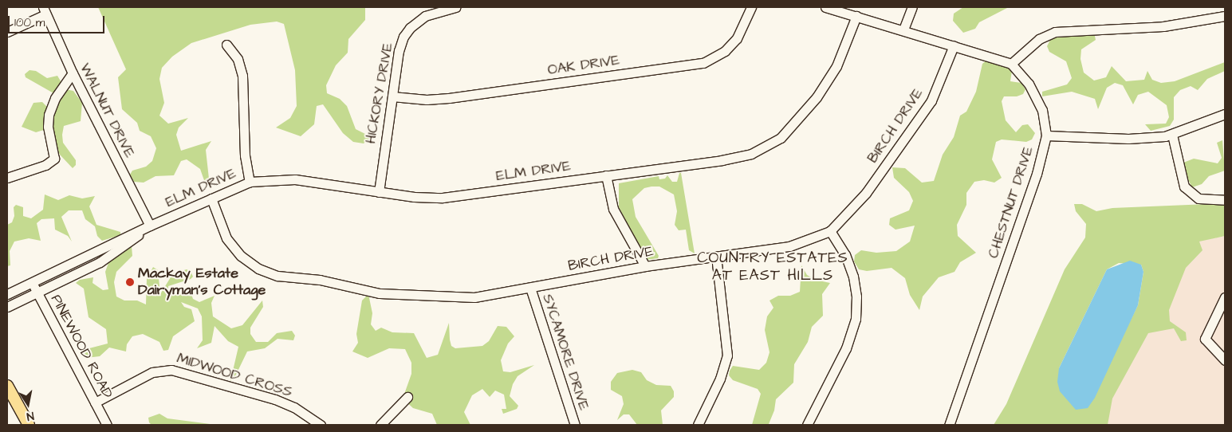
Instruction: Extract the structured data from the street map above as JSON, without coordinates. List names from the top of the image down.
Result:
{
  "streets": {
    "street": [
      "OAK DRIVE",
      "HICKORY DRIVE",
      "WALNUT DRIVE",
      "BIRCH DRIVE",
      "ELM DRIVE",
      "CHESTNUT DRIVE",
      "PINEWOOD ROAD",
      "SYCAMORE DRIVE",
      "MIDWOOD CROSS"
    ]
  },
  "crossings": [
    ["OAK DRIVE", "HICKORY DRIVE"],
    ["HICKORY DRIVE", "ELM DRIVE"],
    ["WALNUT DRIVE", "ELM DRIVE"],
    ["BIRCH DRIVE", "ELM DRIVE"],
    ["BIRCH DRIVE", "SYCAMORE DRIVE"],
    ["ELM DRIVE", "PINEWOOD ROAD"],
    ["PINEWOOD ROAD", "MIDWOOD CROSS"]
  ],
  "districts": ["COUNTRY ESTATES AT EAST HILLS"],
  "places": ["Mackay Estate Dairyman's Cottage"],
  "scale_bar": "100 m",
  "north": "bottom"
}
